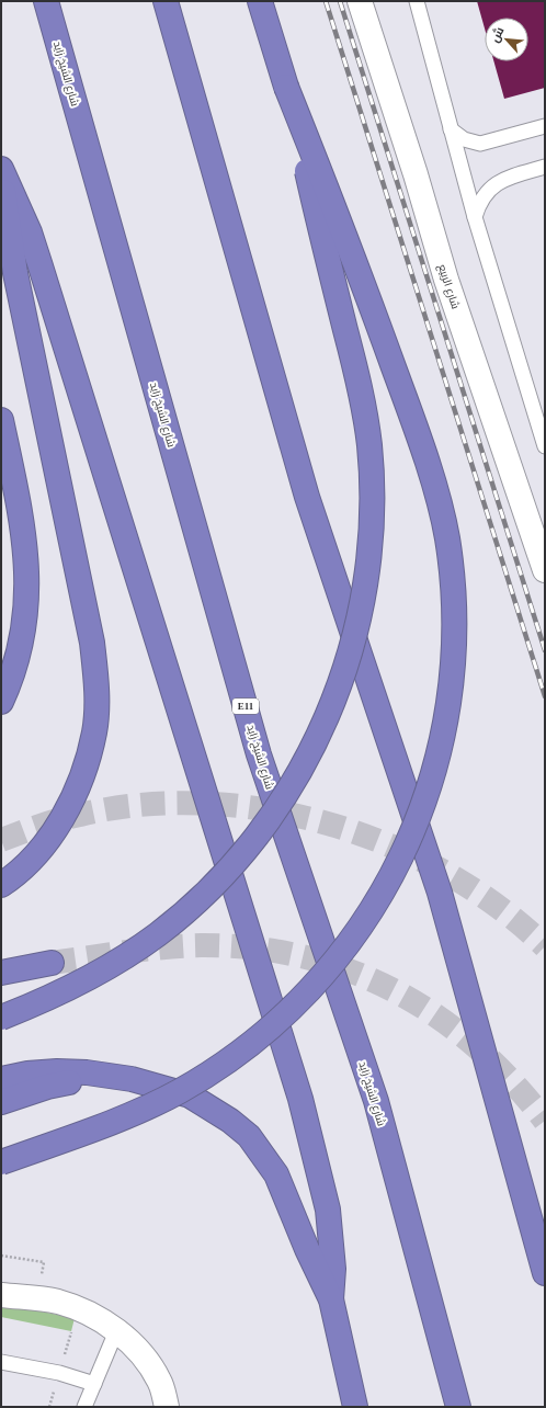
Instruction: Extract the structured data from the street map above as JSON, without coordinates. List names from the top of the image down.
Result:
{
  "streets": {
    "highway": ["شارع الشيخ زايد", "E11"],
    "main road": ["شارع الربيع"]
  },
  "north": "top left"
}
